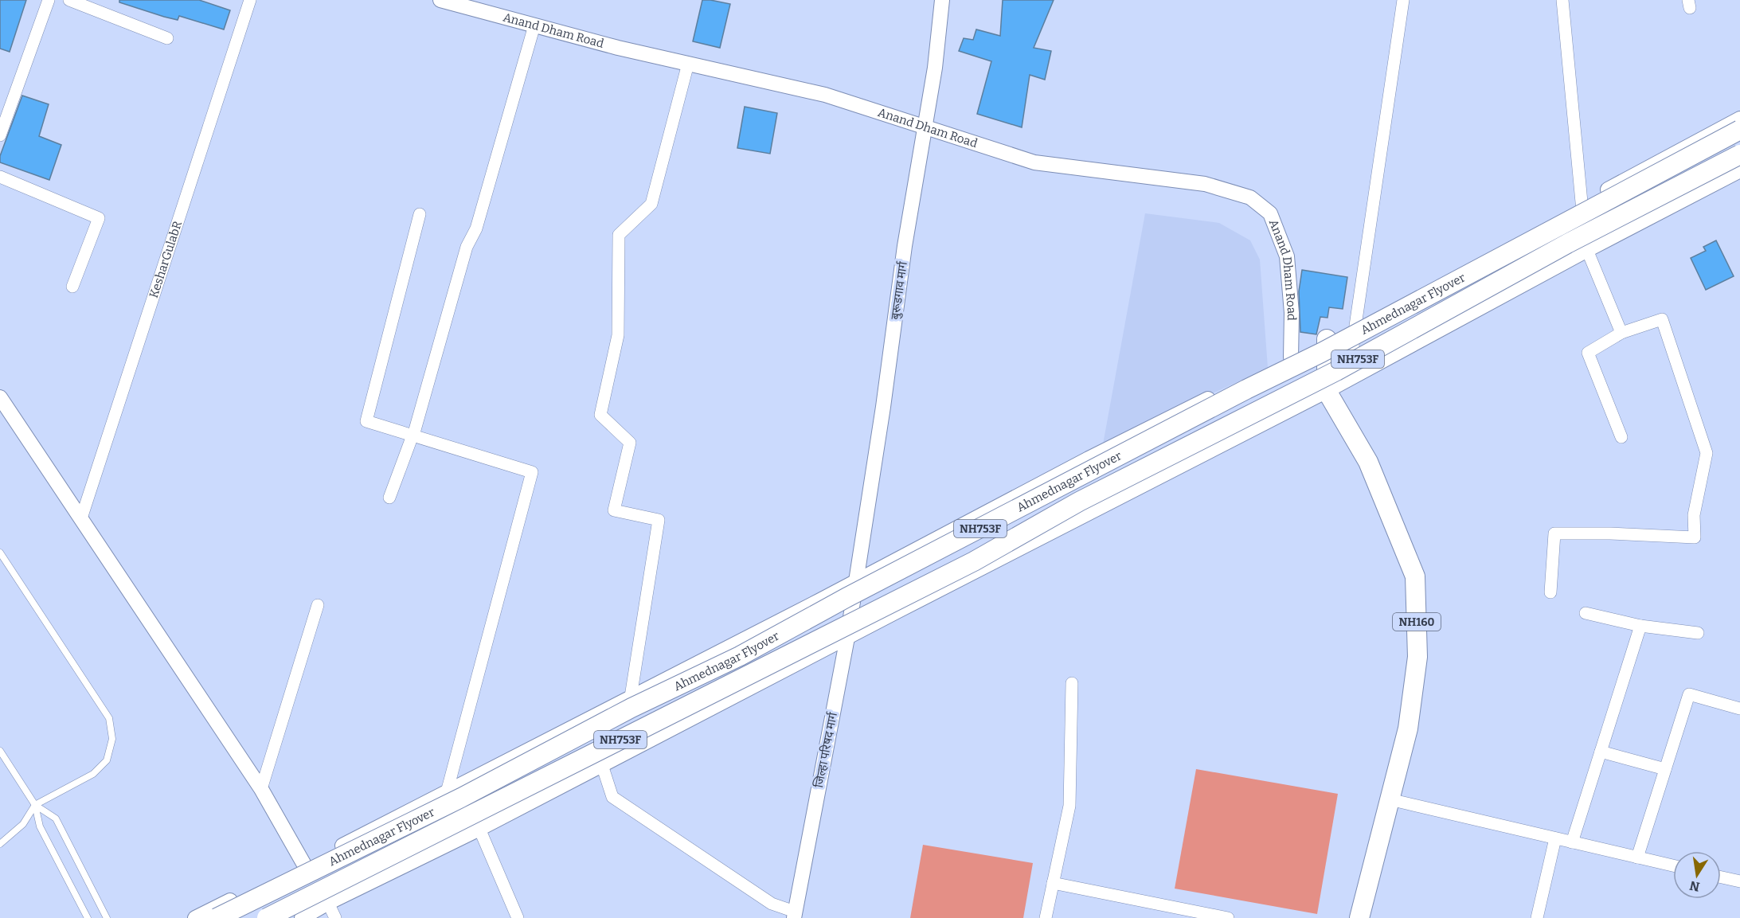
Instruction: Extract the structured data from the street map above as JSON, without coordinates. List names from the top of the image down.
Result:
{
  "streets": {
    "highway": ["Ahmednagar Flyover", "NH753F", "NH160"],
    "street": [
      "Anand Dham Road",
      "KesharGulabR",
      "बुरूडगाव मार्ग",
      "जिल्हा परिषद मार्ग"
    ]
  },
  "crossings": [
    ["Anand Dham Road", "बुरूडगाव मार्ग"],
    ["बुरूडगाव मार्ग", "जिल्हा परिषद मार्ग"]
  ],
  "north": "bottom"
}
